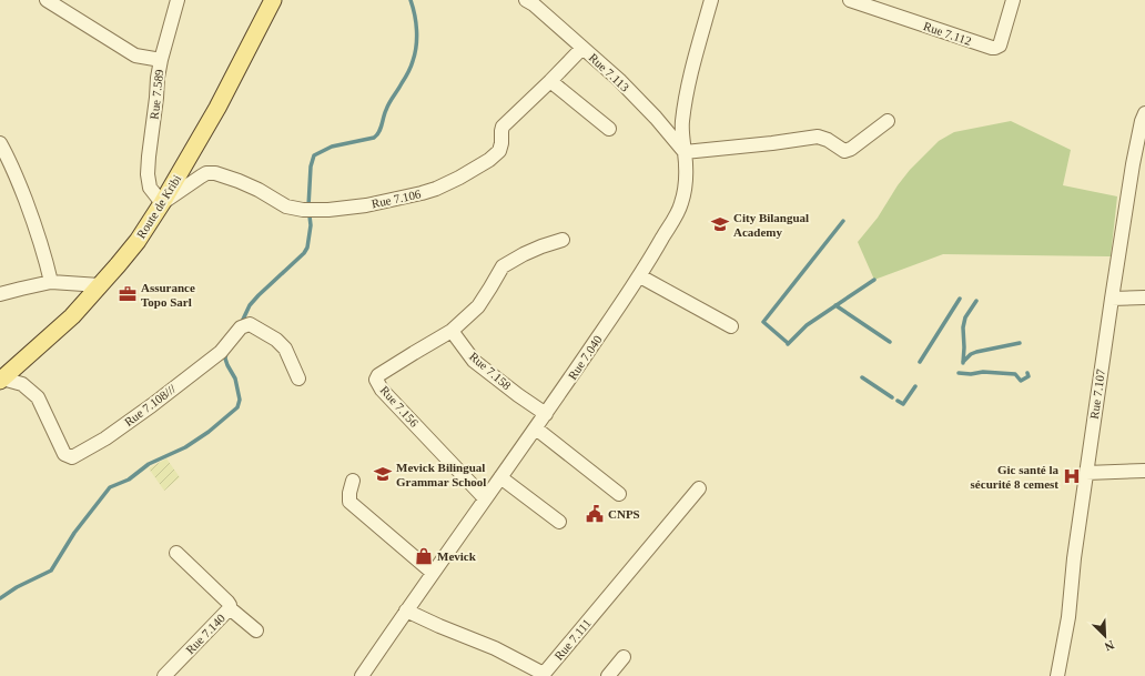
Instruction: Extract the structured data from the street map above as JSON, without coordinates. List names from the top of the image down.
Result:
{
  "streets": {
    "main road": ["Route de Kribi"],
    "street": [
      "Rue 7.112",
      "Rue 7.113",
      "Rue 7.589",
      "Rue 7.106",
      "Rue 7.040",
      "Rue 7.158",
      "Rue 7.107",
      "Rue 7.108///",
      "Rue 7.156",
      "Rue 7.140",
      "Rue 7.111"
    ]
  },
  "crossings": [
    ["Rue 7.113", "Rue 7.106"],
    ["Rue 7.113", "Rue 7.040"],
    ["Rue 7.589", "Rue 7.106"],
    ["Rue 7.589", "Route de Kribi"],
    ["Rue 7.106", "Route de Kribi"],
    ["Route de Kribi", "Rue 7.108///"],
    ["Rue 7.040", "Rue 7.158"],
    ["Rue 7.040", "Rue 7.156"],
    ["Rue 7.040", "Rue 7.111"],
    ["Rue 7.158", "Rue 7.156"]
  ],
  "places": {
    "school or university": ["City Bilangual Academy", "Mevick Bilingual Grammar School"],
    "office": ["Assurance Topo Sarl"],
    "hospital": ["Gic santé la sécurité 8 cemest"],
    "public building": ["CNPS"],
    "shop": ["Mevick"]
  },
  "north": "bottom right"
}
